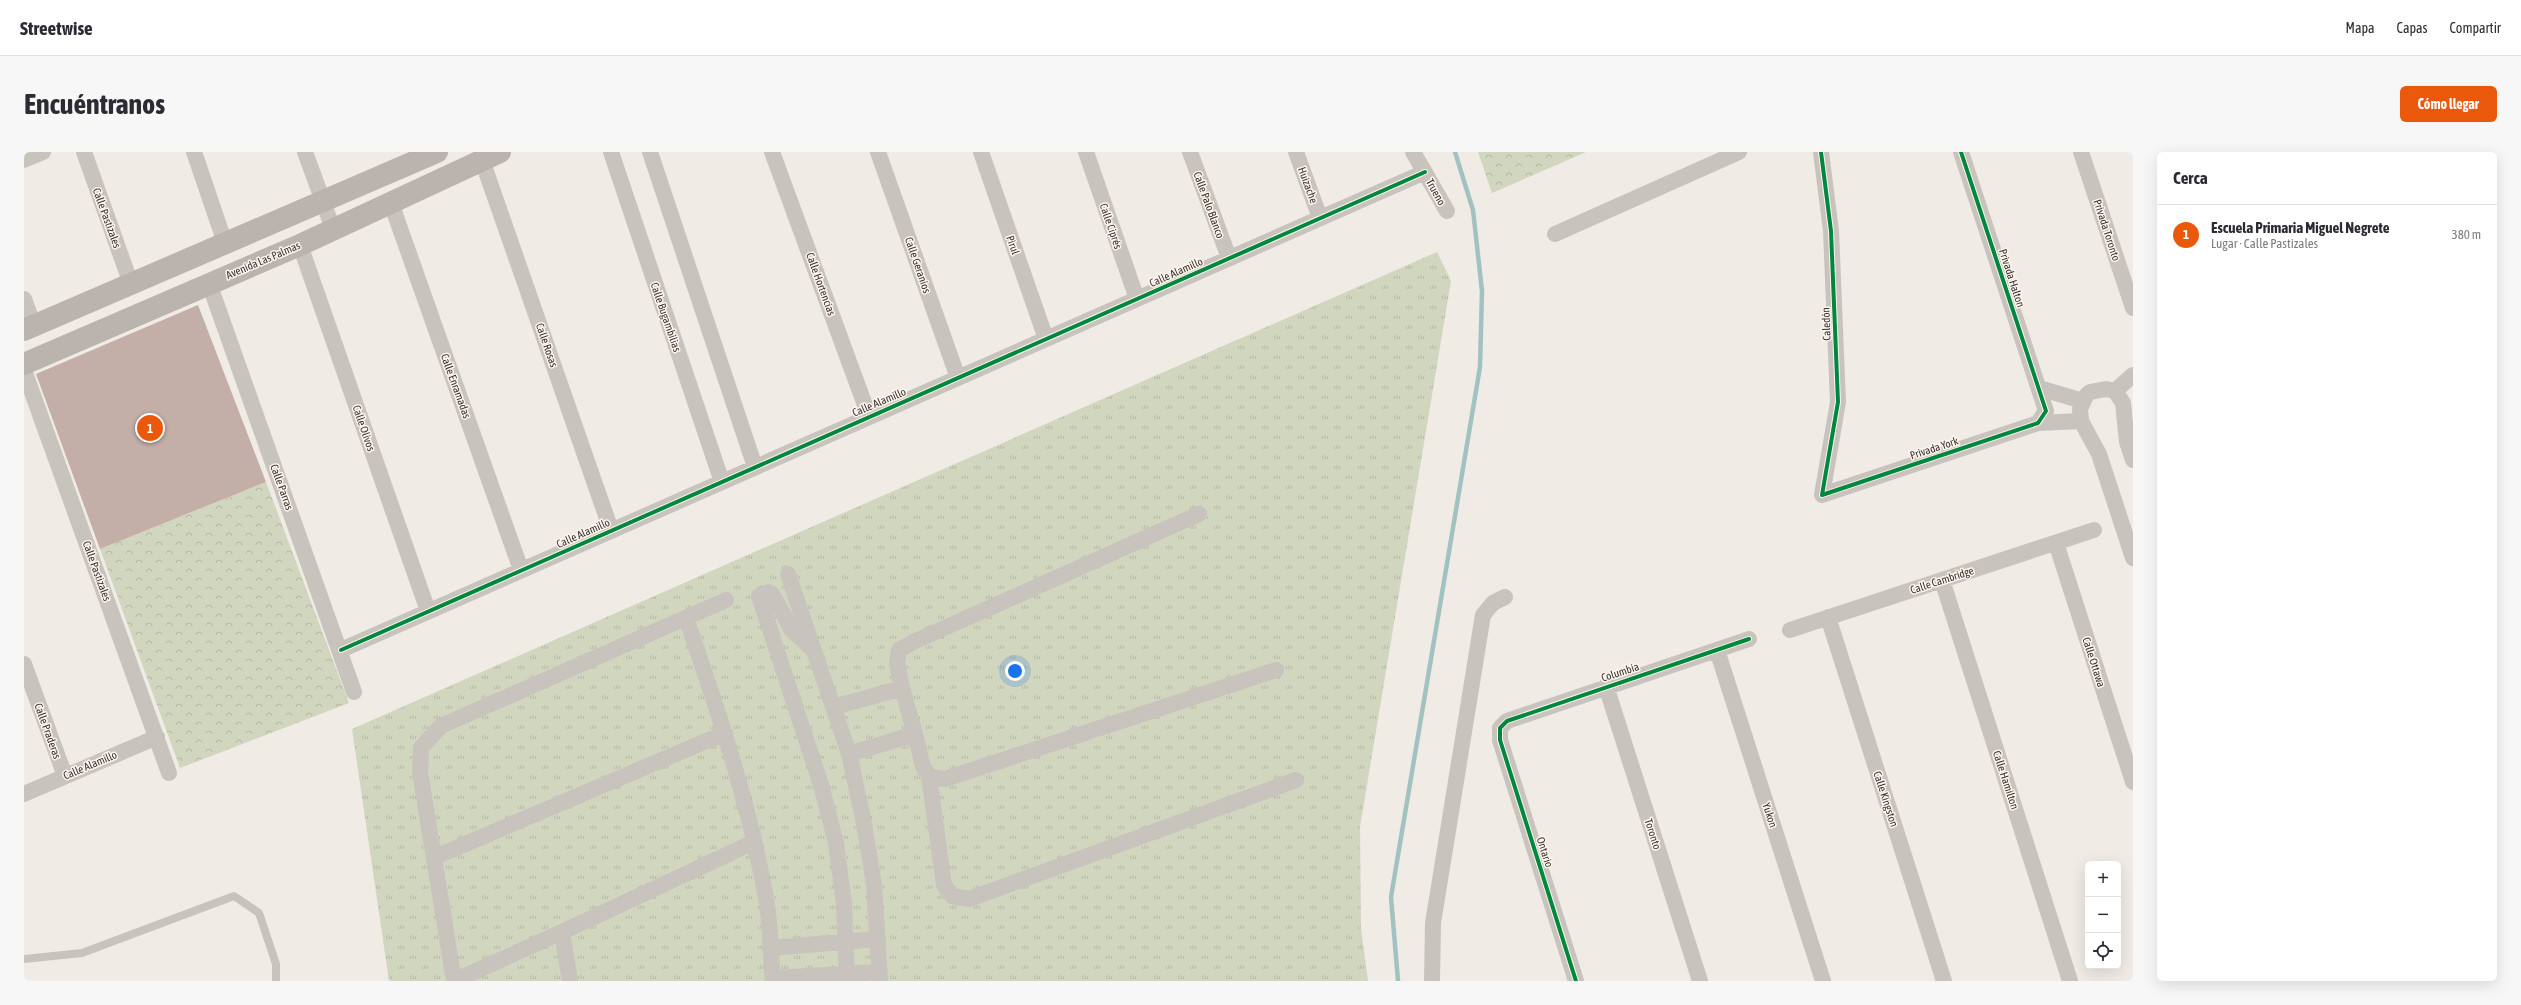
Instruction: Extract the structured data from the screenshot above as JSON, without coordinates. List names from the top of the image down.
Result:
{
  "streets": {
    "street": [
      "Huizache",
      "Trueno",
      "Calle Palo Blanco",
      "Calle Pastizales",
      "Calle Ciprés",
      "Privada Toronto",
      "Pirul",
      "Avenida Las Palmas",
      "Calle Geranios",
      "Calle Alamillo",
      "Privada Halton",
      "Calle Hortencias",
      "Calle Bugambilias",
      "Caledón",
      "Calle Rosas",
      "Calle Enramadas",
      "Calle Olivos",
      "Privada York",
      "Calle Parras",
      "Calle Cambridge",
      "Calle Ottawa",
      "Columbia",
      "Calle Praderas",
      "Calle Hamilton",
      "Calle Kingston",
      "Yukon",
      "Toronto",
      "Ontario"
    ]
  },
  "crossings": [
    ["Huizache", "Calle Alamillo"],
    ["Trueno", "Calle Alamillo"],
    ["Calle Palo Blanco", "Calle Alamillo"],
    ["Calle Pastizales", "Calle Alamillo"],
    ["Calle Ciprés", "Calle Alamillo"],
    ["Pirul", "Calle Alamillo"],
    ["Avenida Las Palmas", "Calle Rosas"],
    ["Avenida Las Palmas", "Calle Enramadas"],
    ["Avenida Las Palmas", "Calle Olivos"],
    ["Avenida Las Palmas", "Calle Parras"],
    ["Calle Geranios", "Calle Alamillo"],
    ["Calle Alamillo", "Calle Hortencias"],
    ["Calle Alamillo", "Calle Bugambilias"],
    ["Calle Alamillo", "Calle Rosas"],
    ["Calle Alamillo", "Calle Enramadas"],
    ["Calle Alamillo", "Calle Olivos"],
    ["Calle Alamillo", "Calle Parras"],
    ["Calle Alamillo", "Calle Praderas"],
    ["Privada Halton", "Privada York"],
    ["Caledón", "Privada York"],
    ["Calle Cambridge", "Calle Ottawa"],
    ["Calle Cambridge", "Calle Hamilton"],
    ["Calle Cambridge", "Calle Kingston"],
    ["Columbia", "Yukon"],
    ["Columbia", "Toronto"],
    ["Columbia", "Ontario"]
  ],
  "page": {
    "header": "Streetwise",
    "nav": ["Mapa", "Capas", "Compartir"],
    "buttons": "Cómo llegar",
    "title": "Encuéntranos",
    "heading": "Cerca",
    "list": [
      {
        "mark": "1",
        "name": "Escuela Primaria Miguel Negrete",
        "note": "Lugar · Calle Pastizales",
        "value": "380 m"
      }
    ],
    "pins": "1",
    "map_buttons": ["+", "−"]
  }
}
